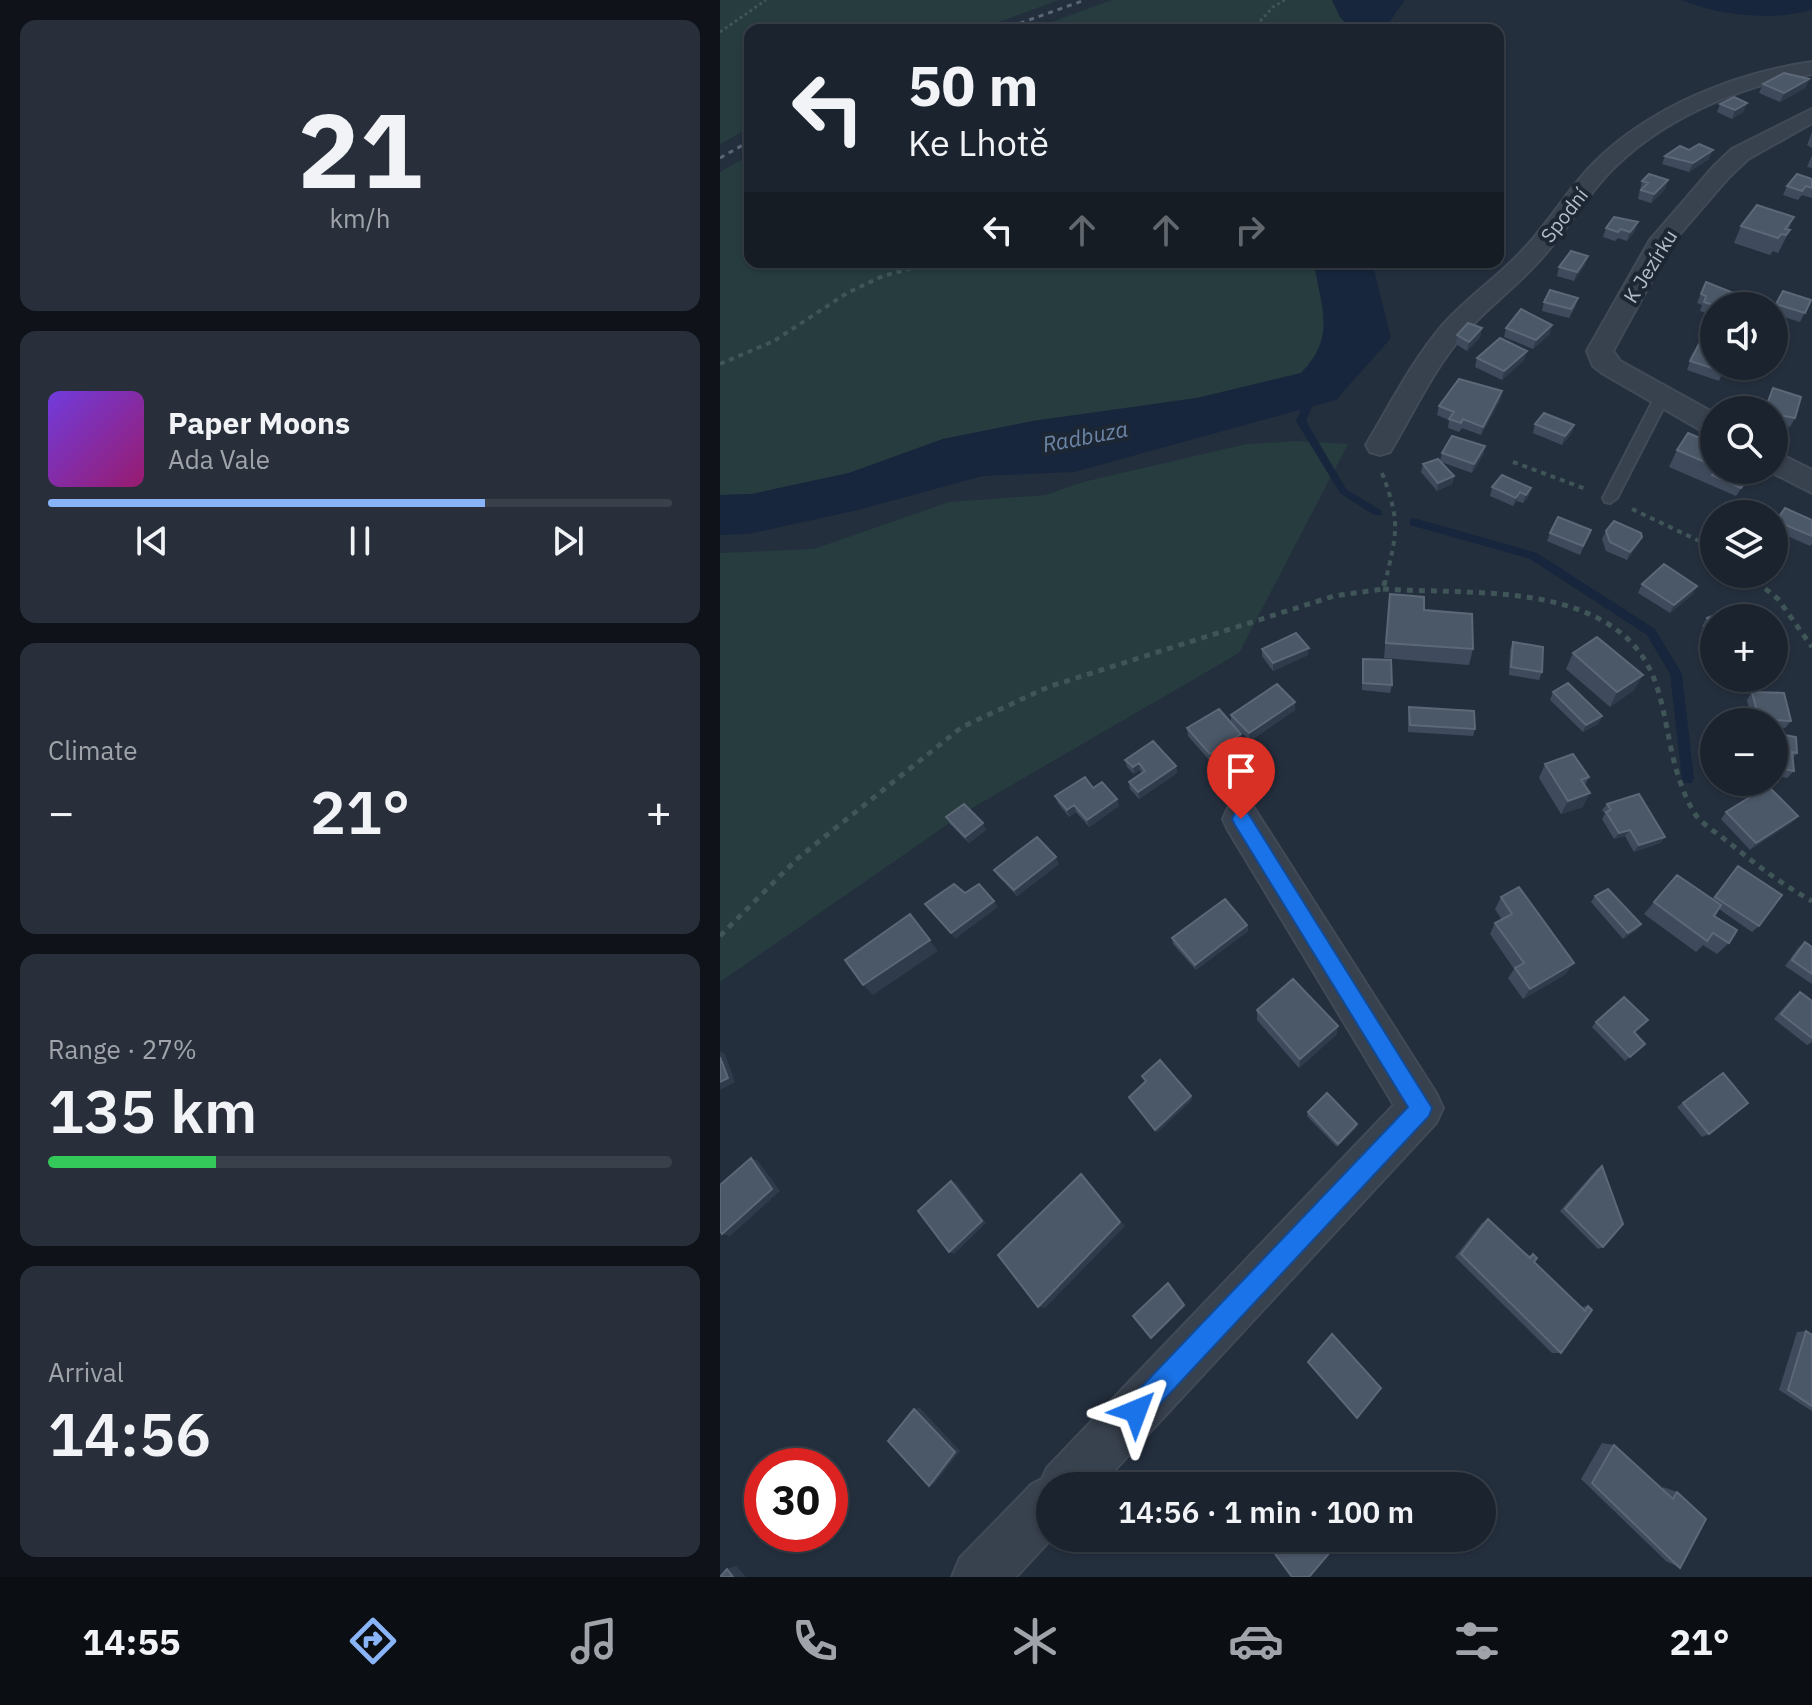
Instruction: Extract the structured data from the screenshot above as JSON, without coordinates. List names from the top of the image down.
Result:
{
  "streets": {
    "street": ["Spodní", "K Jezírku"]
  },
  "water": ["Radbuza"],
  "page": {
    "tile": [
      ["21", "km/h"],
      "Climate",
      ["Range · 27%", "135 km"],
      ["Arrival", "14:56"]
    ],
    "turn": ["50 m", "Ke Lhotě"],
    "map_buttons": ["+", "−"],
    "song": ["Paper Moons", "Ada Vale"],
    "heat": ["−", "21°", "+"],
    "limit": "30",
    "trip": "14:56 · 1 min · 100 m",
    "tabs": ["14:55", "21°"]
  }
}
